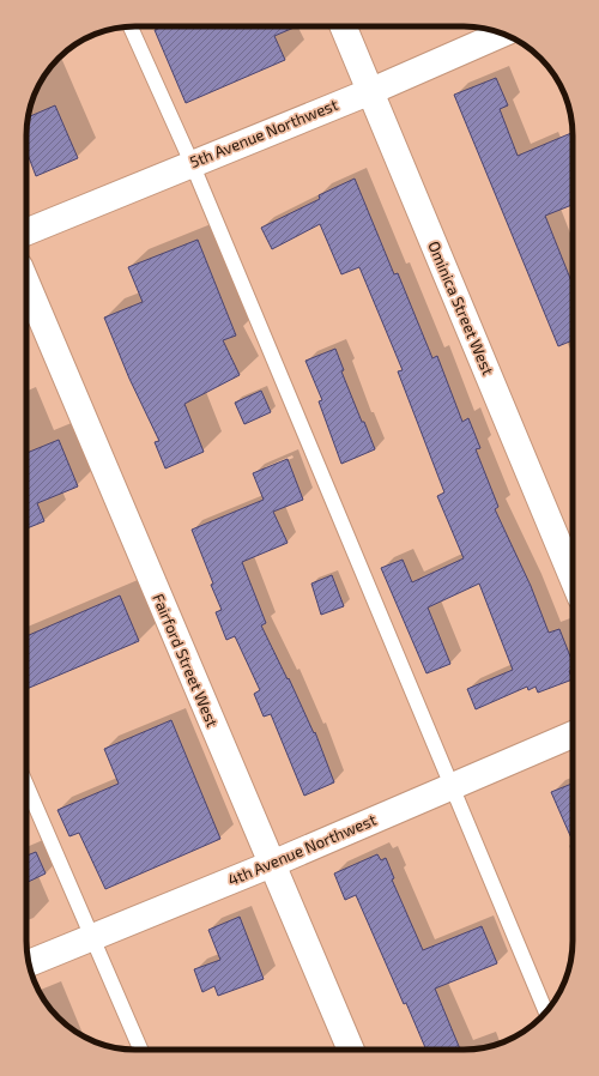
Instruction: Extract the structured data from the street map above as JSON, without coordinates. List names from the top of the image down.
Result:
{
  "streets": {
    "street": [
      "5th Avenue Northwest",
      "Ominica Street West",
      "Fairford Street West",
      "4th Avenue Northwest"
    ]
  },
  "crossings": [
    ["5th Avenue Northwest", "Ominica Street West"],
    ["Fairford Street West", "4th Avenue Northwest"]
  ]
}
